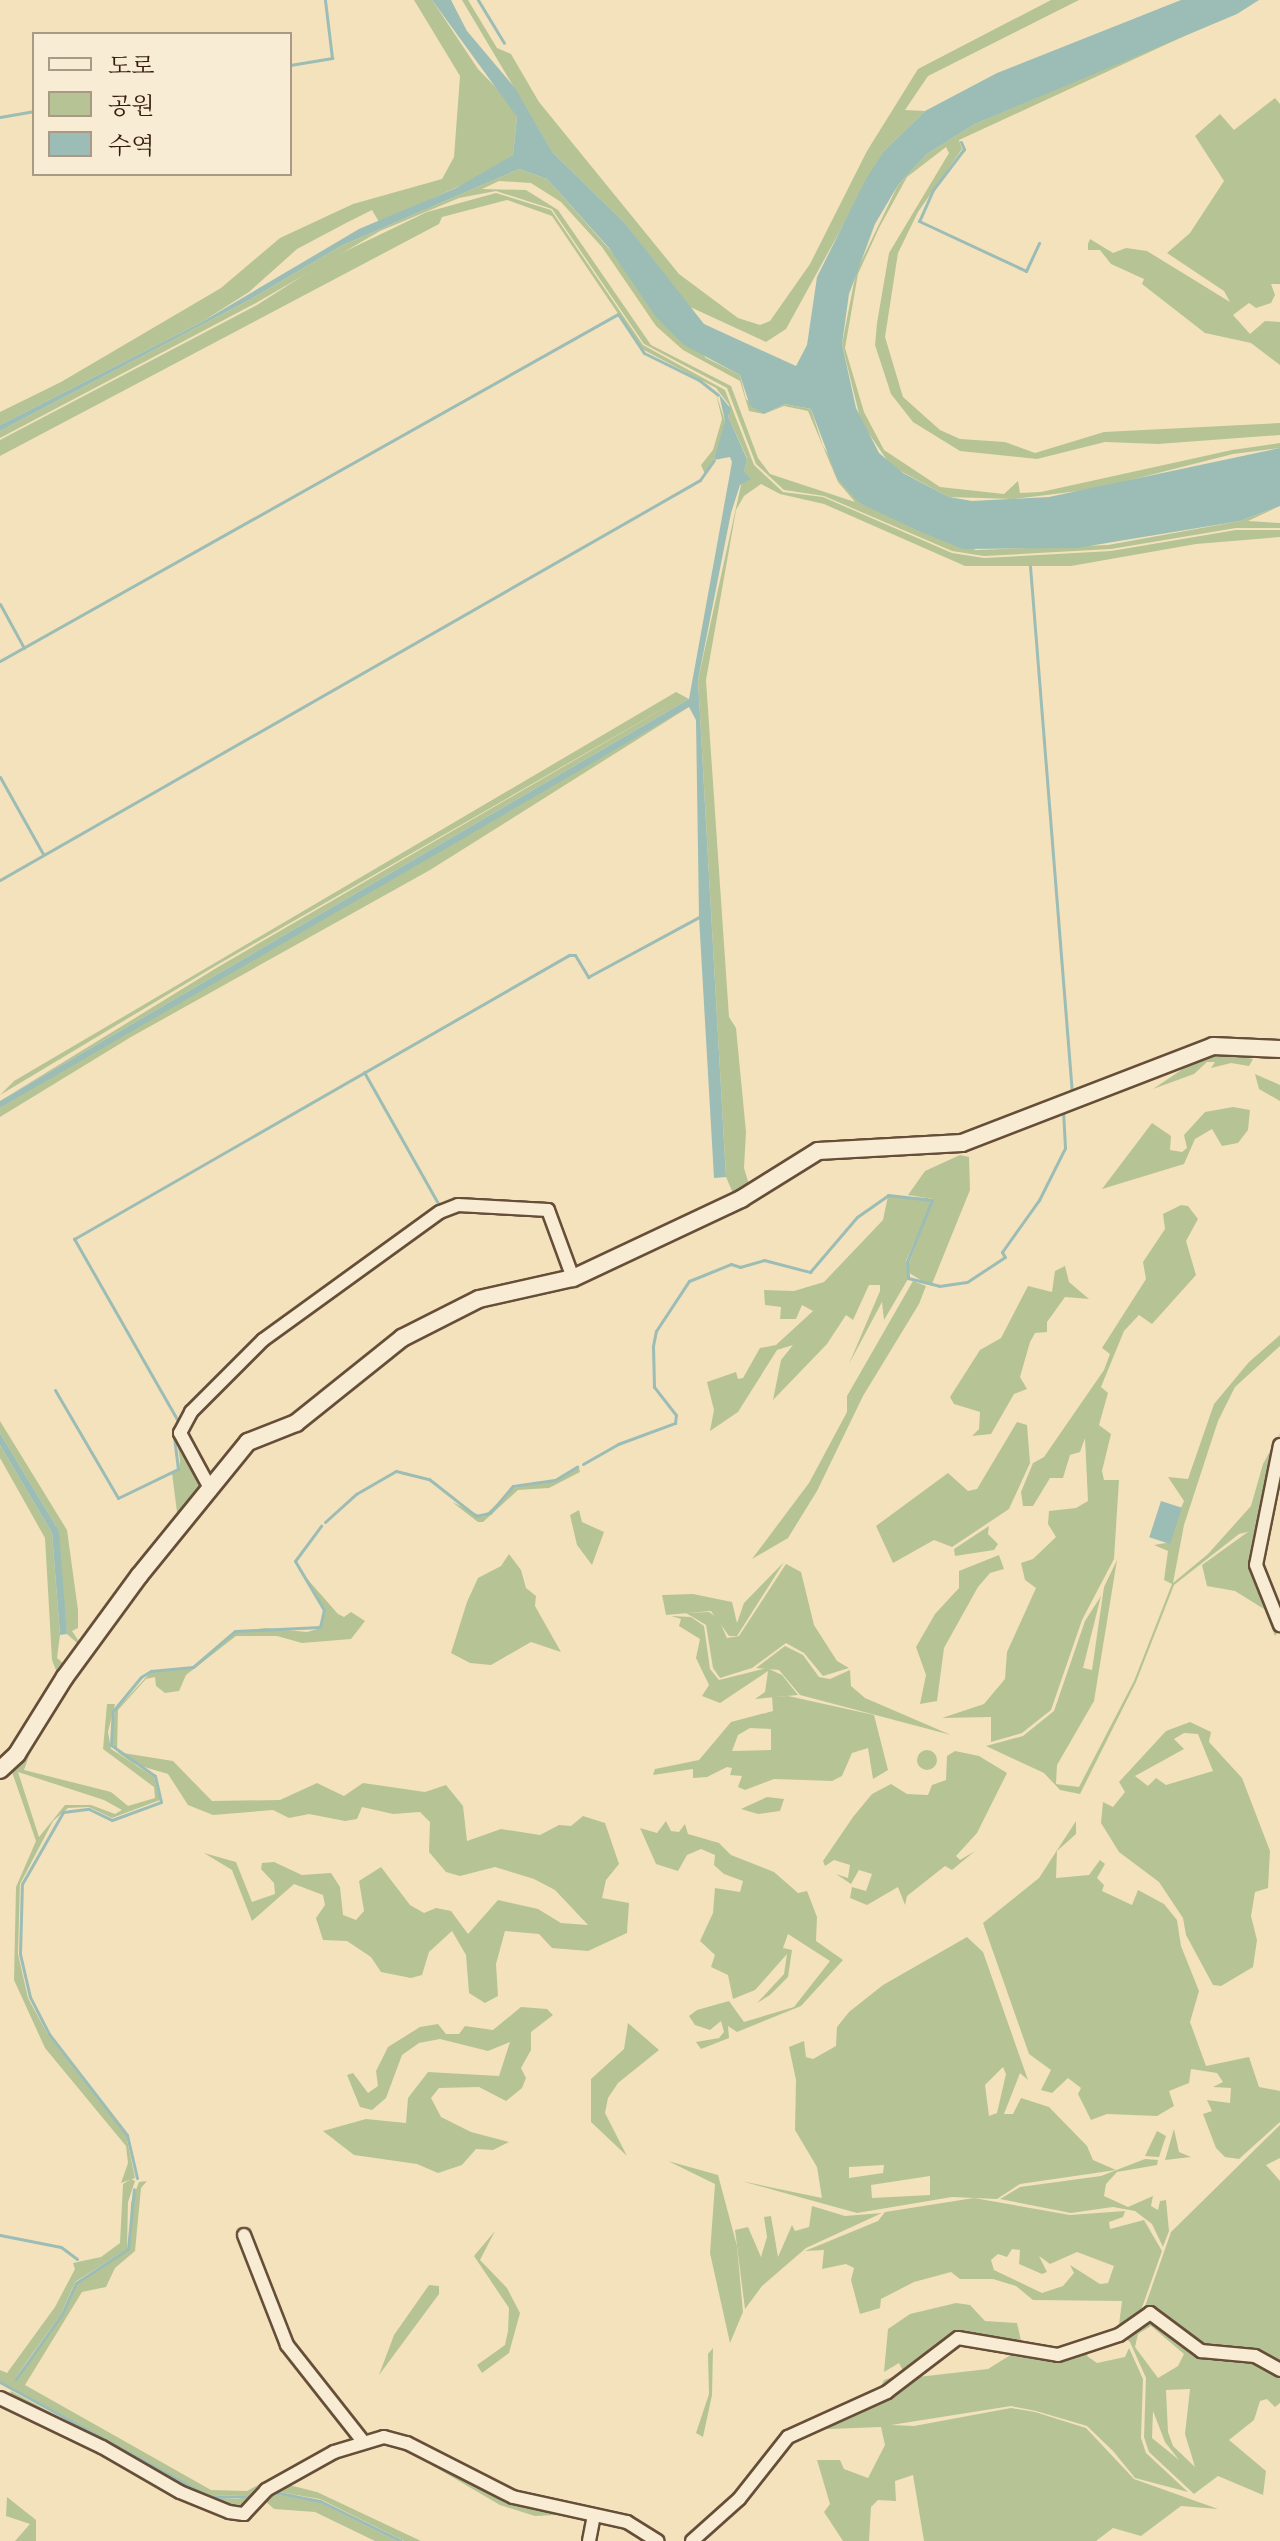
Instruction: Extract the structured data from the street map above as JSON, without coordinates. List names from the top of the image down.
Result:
{
  "legend": ["도로", "공원", "수역"]
}
